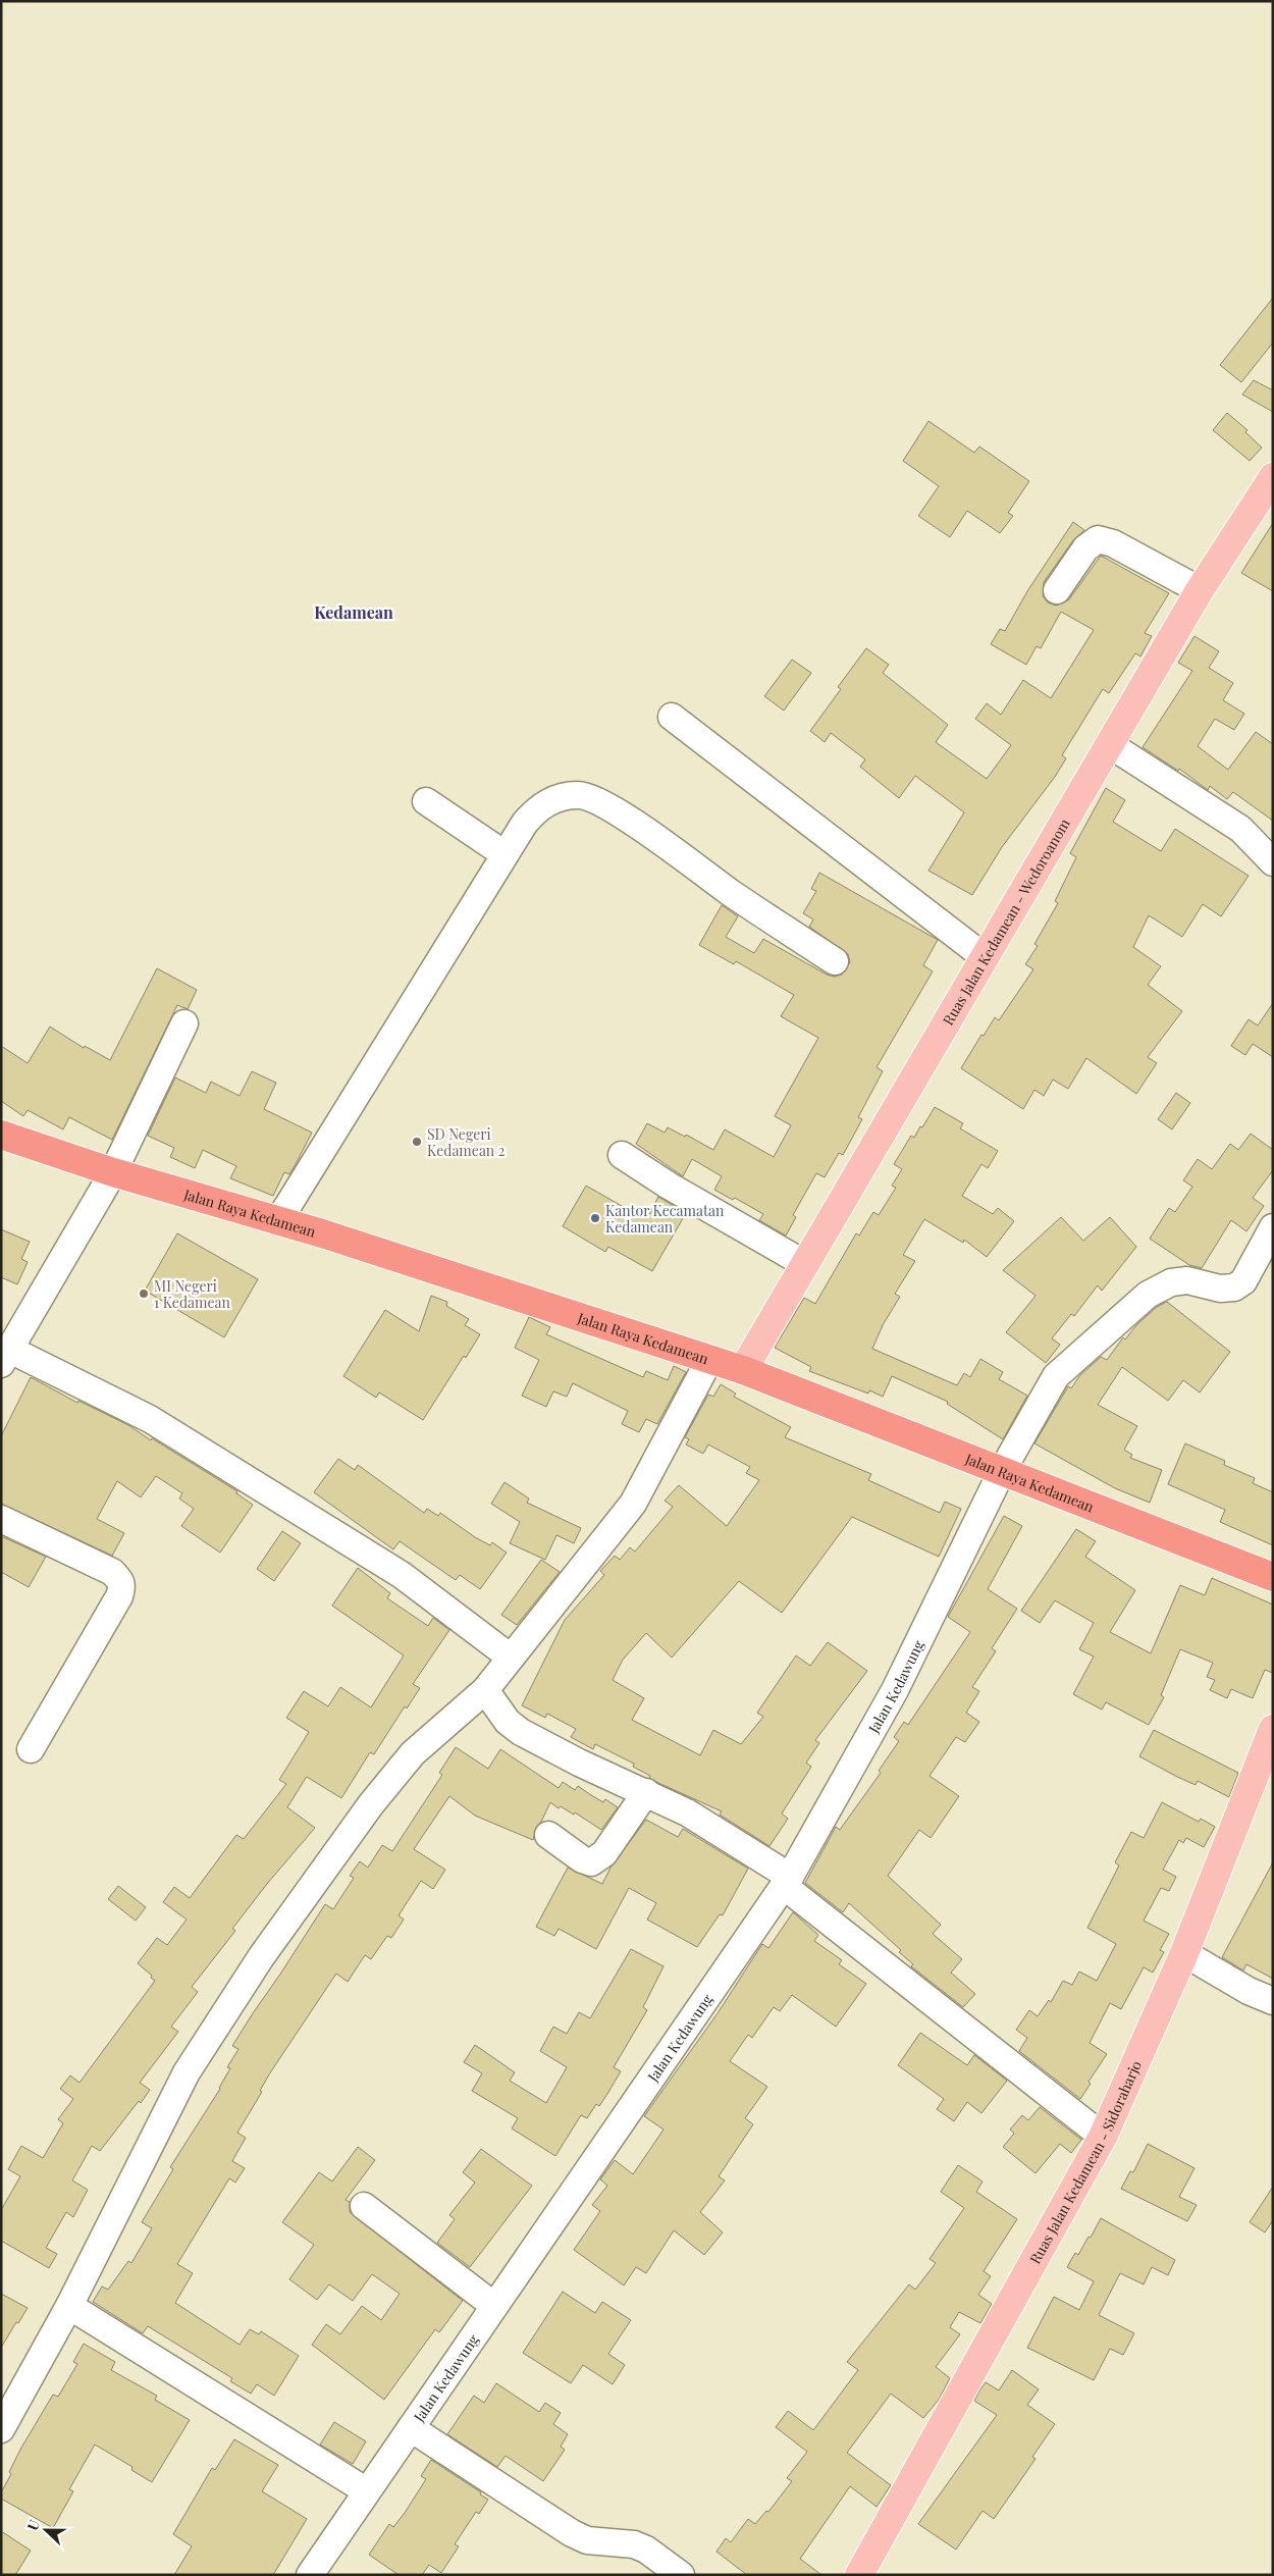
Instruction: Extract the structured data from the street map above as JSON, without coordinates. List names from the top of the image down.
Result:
{
  "streets": {
    "highway": ["Jalan Raya Kedamean"],
    "main road": ["Ruas Jalan Kedamean - Wedoroanom", "Ruas Jalan Kedamean - Sidoraharjo"],
    "street": ["Jalan Kedawung"]
  },
  "crossings": [
    ["Ruas Jalan Kedamean - Wedoroanom", "Jalan Raya Kedamean"],
    ["Jalan Raya Kedamean", "Jalan Kedawung"]
  ],
  "districts": ["Kedamean"],
  "places": ["SD Negeri Kedamean 2", "Kantor Kecamatan Kedamean", "MI Negeri 1 Kedamean"],
  "north": "left"
}
